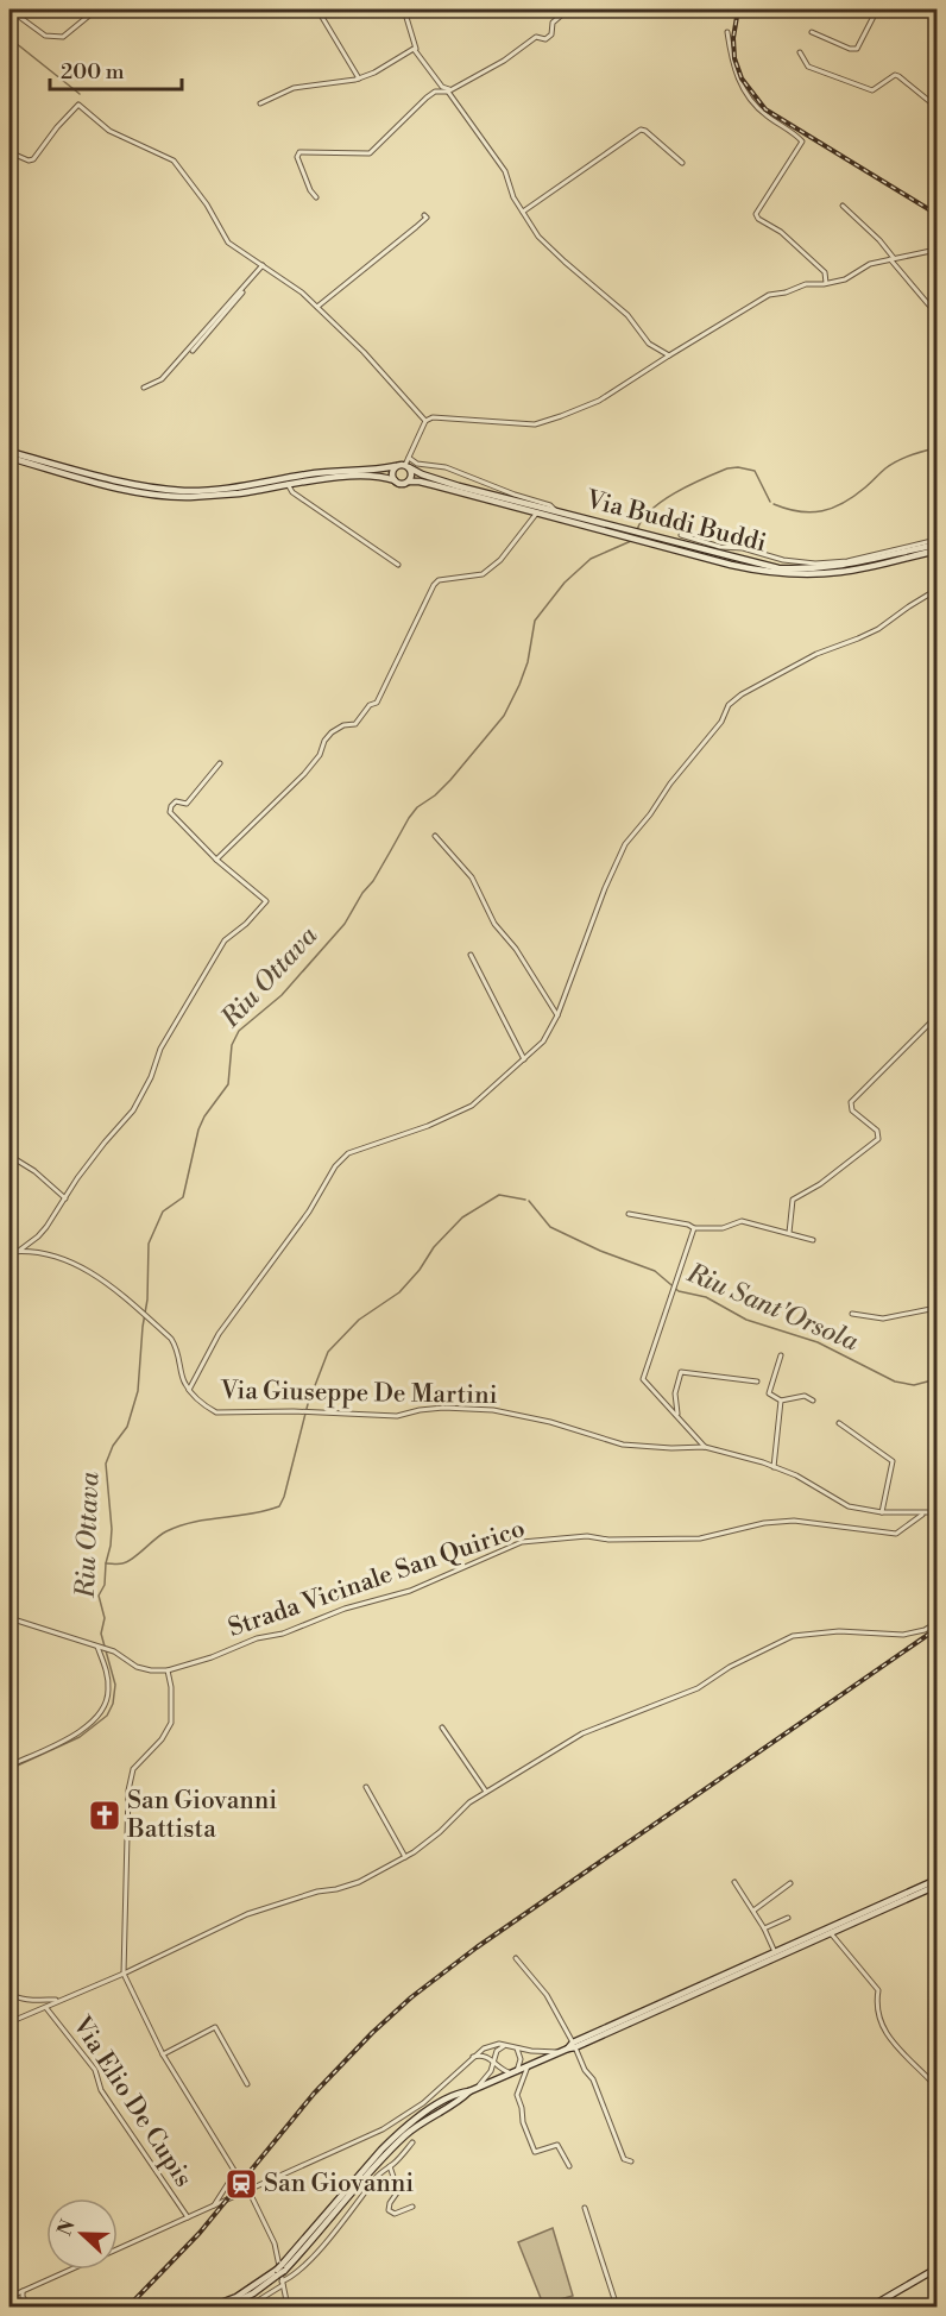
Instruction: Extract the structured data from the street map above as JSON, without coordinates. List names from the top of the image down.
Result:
{
  "streets": {
    "main road": ["Via Buddi Buddi"],
    "street": ["Via Giuseppe De Martini", "Strada Vicinale San Quirico", "Via Elio De Cupis"]
  },
  "crossings": [
    ["Via Giuseppe De Martini", "Strada Vicinale San Quirico"]
  ],
  "water": ["Riu Ottava", "Riu Sant'Orsola"],
  "places": {
    "church": ["San Giovanni Battista"],
    "station": ["San Giovanni"]
  },
  "scale_bar": "200 m",
  "north": "left"
}
